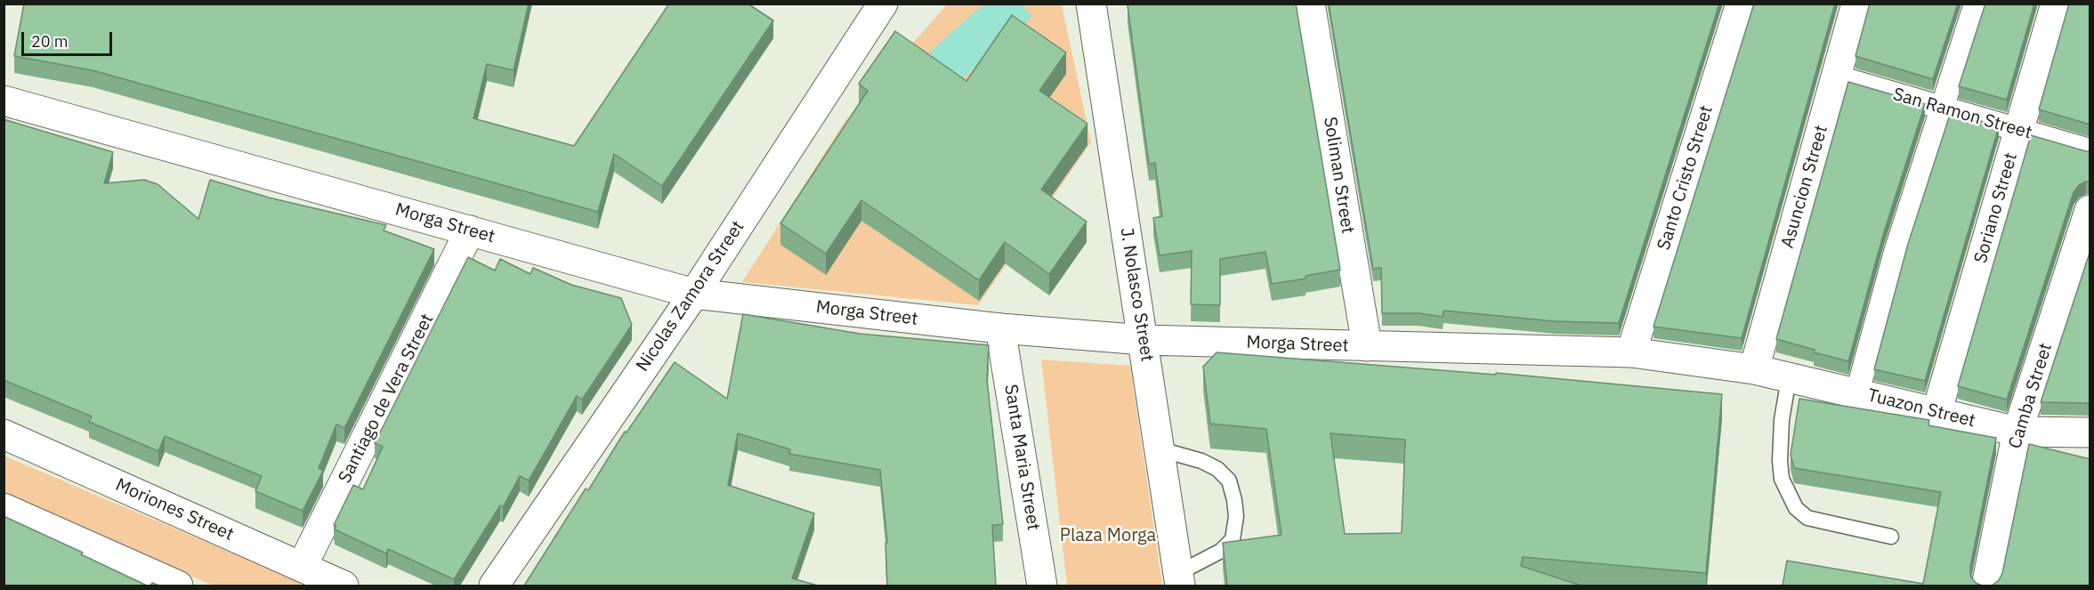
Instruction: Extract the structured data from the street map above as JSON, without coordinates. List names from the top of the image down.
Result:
{
  "streets": {
    "street": [
      "San Ramon Street",
      "Soliman Street",
      "Santo Cristo Street",
      "Asuncion Street",
      "Soriano Street",
      "Morga Street",
      "J. Nolasco Street",
      "Nicolas Zamora Street",
      "Camba Street",
      "Santiago de Vera Street",
      "Tuazon Street",
      "Santa Maria Street",
      "Moriones Street"
    ]
  },
  "crossings": [
    ["San Ramon Street", "Asuncion Street"],
    ["San Ramon Street", "Soriano Street"],
    ["Soliman Street", "Morga Street"],
    ["Santo Cristo Street", "Morga Street"],
    ["Asuncion Street", "Morga Street"],
    ["Asuncion Street", "Tuazon Street"],
    ["Soriano Street", "Tuazon Street"],
    ["Morga Street", "J. Nolasco Street"],
    ["Morga Street", "Nicolas Zamora Street"],
    ["Morga Street", "Santiago de Vera Street"],
    ["Morga Street", "Tuazon Street"],
    ["Morga Street", "Santa Maria Street"],
    ["Camba Street", "Tuazon Street"],
    ["Santiago de Vera Street", "Moriones Street"]
  ],
  "parks": ["Plaza Morga"],
  "scale_bar": "20 m"
}
